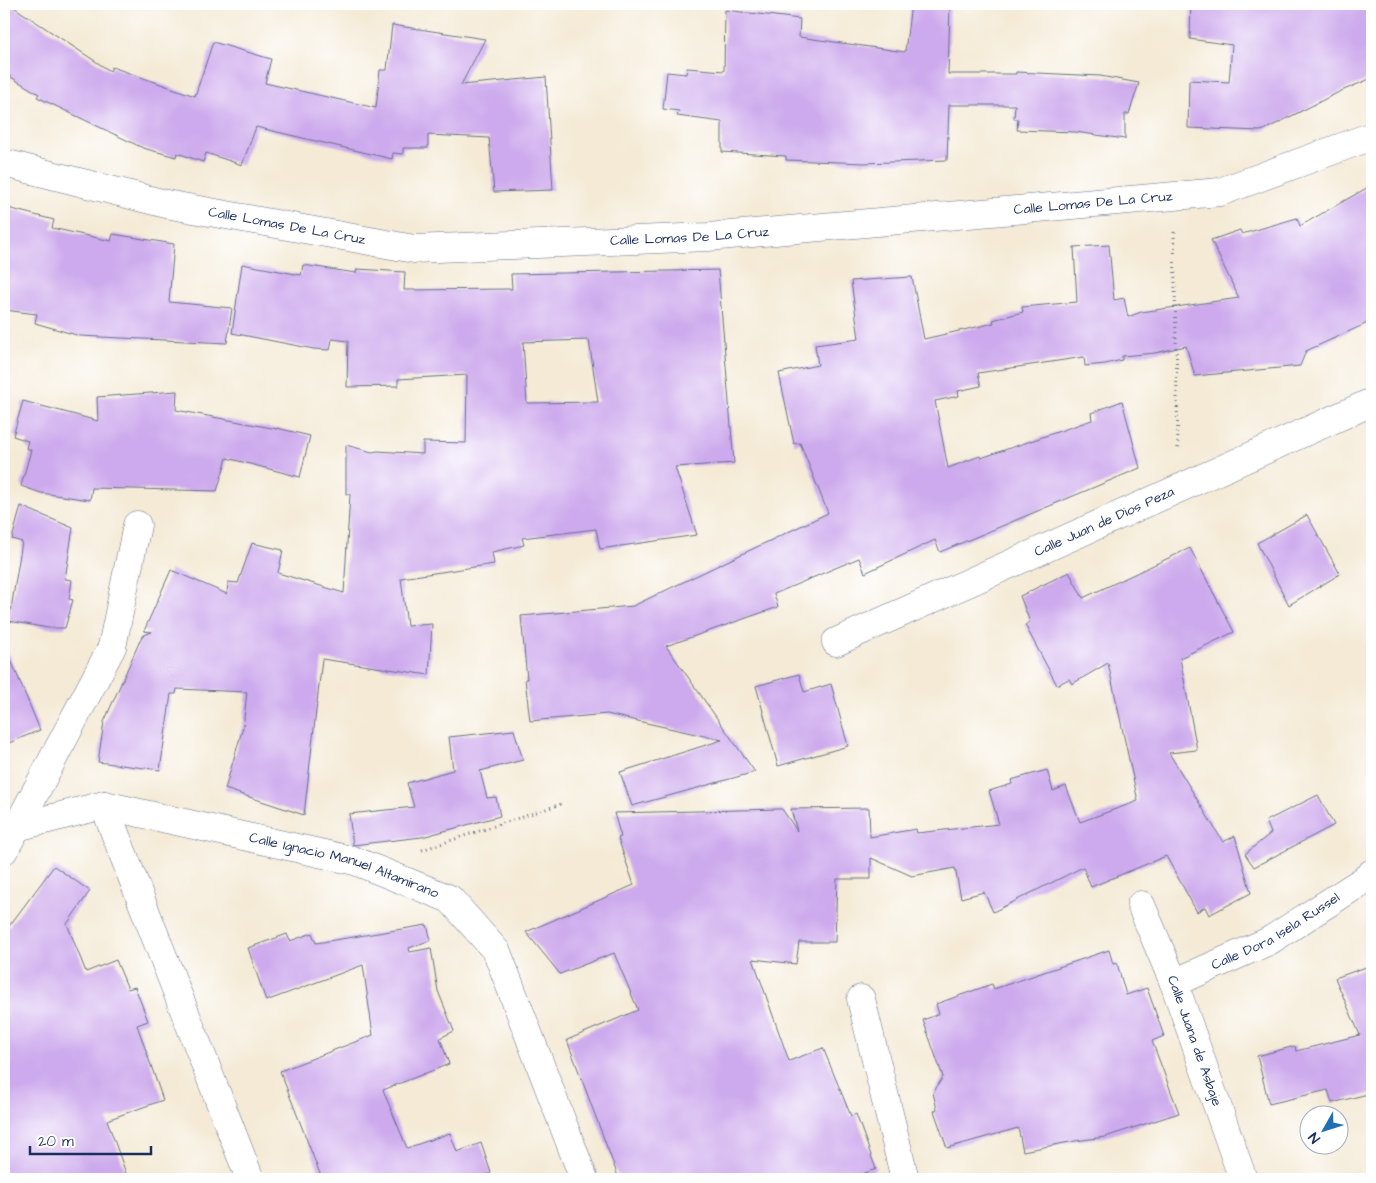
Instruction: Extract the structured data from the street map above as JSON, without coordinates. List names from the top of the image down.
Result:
{
  "streets": {
    "street": [
      "Calle Lomas De La Cruz",
      "Calle Juan de Dios Peza",
      "Calle Ignacio Manuel Altamirano",
      "Calle Dora Isela Russel",
      "Calle Juana de Asbaje"
    ]
  },
  "crossings": [
    ["Calle Dora Isela Russel", "Calle Juana de Asbaje"]
  ],
  "scale_bar": "20 m",
  "north": "bottom left"
}
